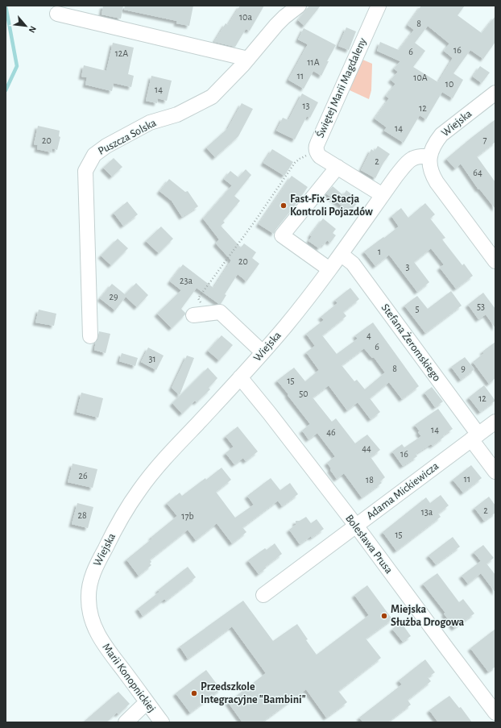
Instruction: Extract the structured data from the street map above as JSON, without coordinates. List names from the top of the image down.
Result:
{
  "streets": {
    "street": [
      "Świętej Marii Magdaleny",
      "Wiejska",
      "Puszcza Solska",
      "Stefana Żeromskiego",
      "Adama Mickiewicza",
      "Bolesława Prusa",
      "Marii Konopnickiej"
    ]
  },
  "crossings": [
    ["Świętej Marii Magdaleny", "Wiejska"],
    ["Wiejska", "Stefana Żeromskiego"],
    ["Wiejska", "Bolesława Prusa"],
    ["Wiejska", "Marii Konopnickiej"],
    ["Stefana Żeromskiego", "Adama Mickiewicza"],
    ["Adama Mickiewicza", "Bolesława Prusa"]
  ],
  "places": ["Fast-Fix - Stacja Kontroli Pojazdów", "Miejska Służba Drogowa", "Przedszkole Integracyjne \"Bambini\""],
  "house_numbers": [
    "10a",
    "8",
    "16",
    "6",
    "12A",
    "11A",
    "11",
    "10A",
    "10",
    "14",
    "13",
    "12",
    "14",
    "7",
    "20",
    "2",
    "64",
    "1",
    "20",
    "3",
    "23a",
    "29",
    "53",
    "5",
    "4",
    "6",
    "31",
    "8",
    "9",
    "15",
    "50",
    "12",
    "14",
    "46",
    "44",
    "16",
    "26",
    "11",
    "18",
    "2",
    "13a",
    "28",
    "17b",
    "15"
  ],
  "north": "bottom right"
}
